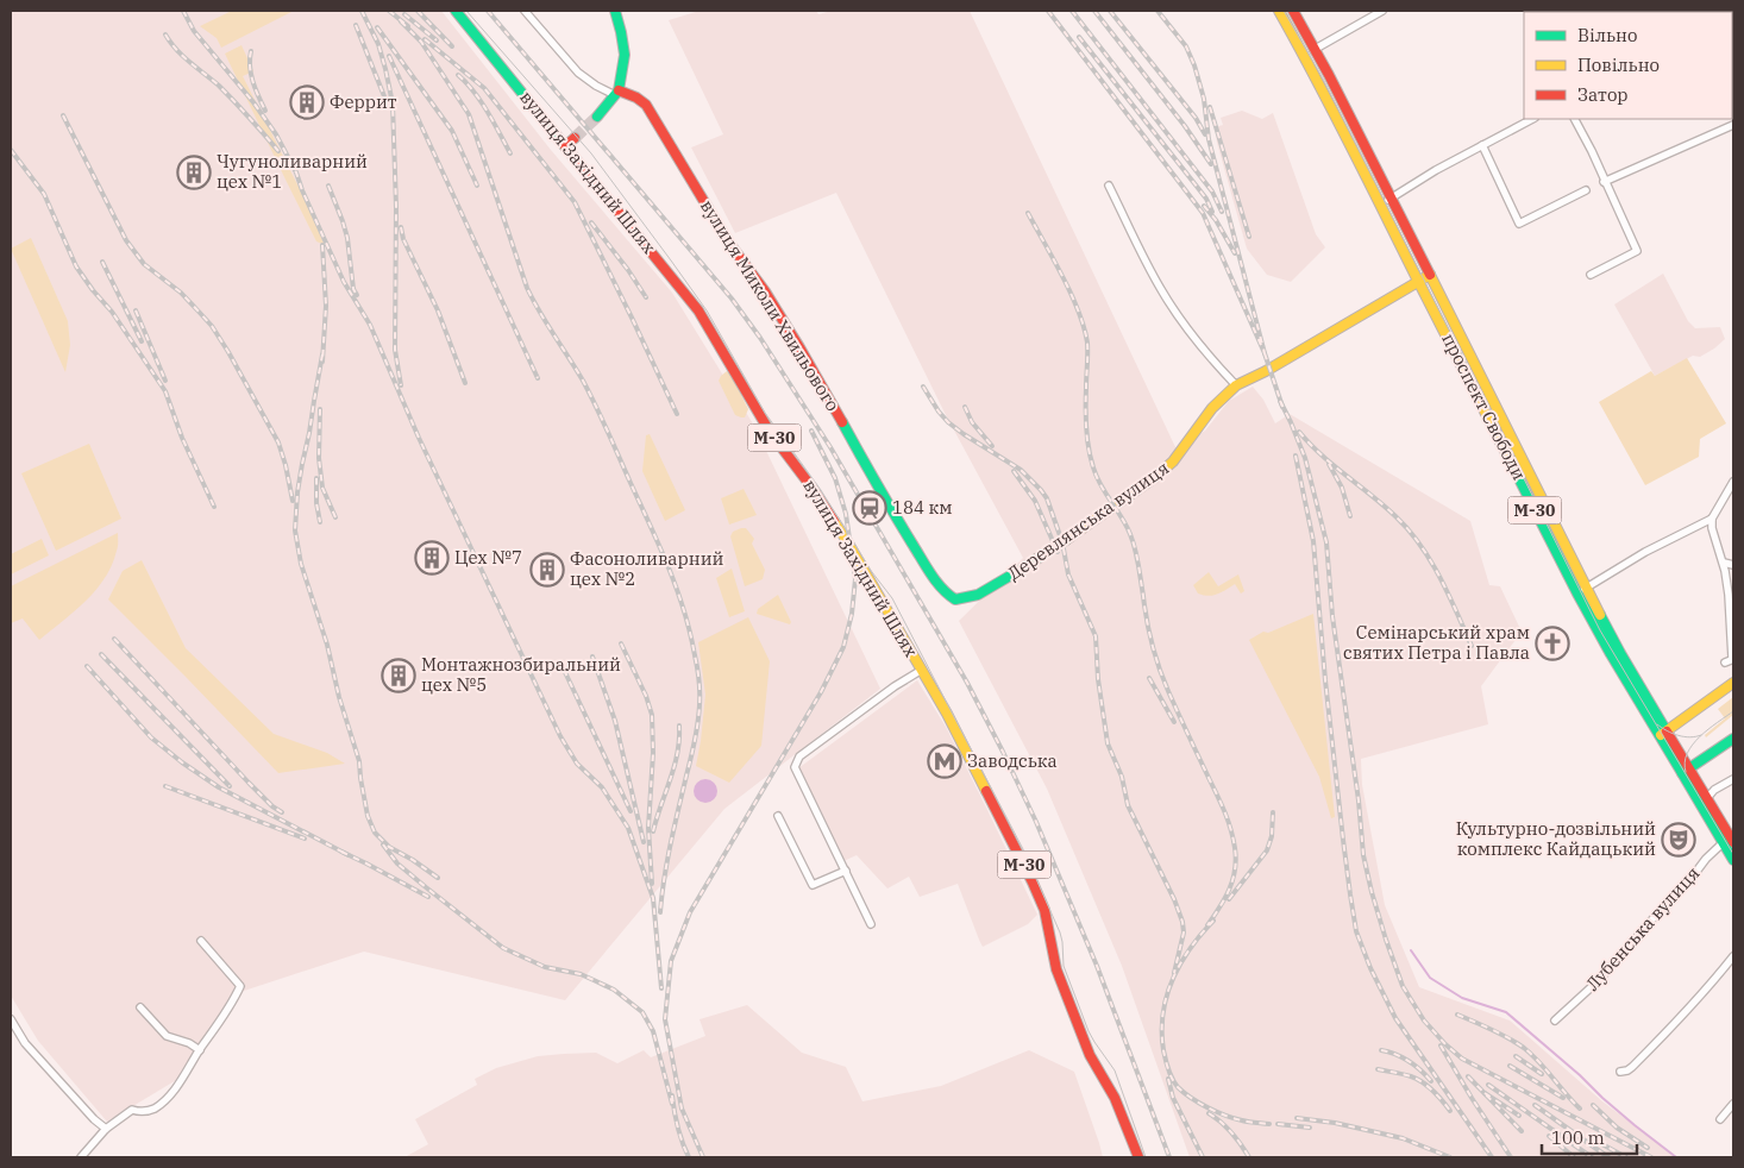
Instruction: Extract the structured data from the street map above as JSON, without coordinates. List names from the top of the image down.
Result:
{
  "streets": {
    "main road": [
      "вулиця Західний Шлях",
      "вулиця Миколи Хвильового",
      "проспект Свободи",
      "М-30",
      "Деревлянська вулиця"
    ],
    "street": ["Лубенська вулиця"]
  },
  "crossings": [
    ["вулиця Миколи Хвильового", "Деревлянська вулиця"],
    ["проспект Свободи", "Деревлянська вулиця"],
    ["проспект Свободи", "Лубенська вулиця"]
  ],
  "places": {
    "building": [
      "Феррит",
      "Чугуноливарний цех №1",
      "Цех №7",
      "Фасоноливарний цех №2",
      "Монтажнозбиральний цех №5"
    ],
    "station": ["184 км"],
    "church": ["Семінарський храм святих Петра і Павла"],
    "metro station": ["Заводська"],
    "theatre": ["Культурно-дозвільний комплекс Кайдацький"]
  },
  "legend": ["Вільно", "Повільно", "Затор"],
  "scale_bar": "100 m"
}
